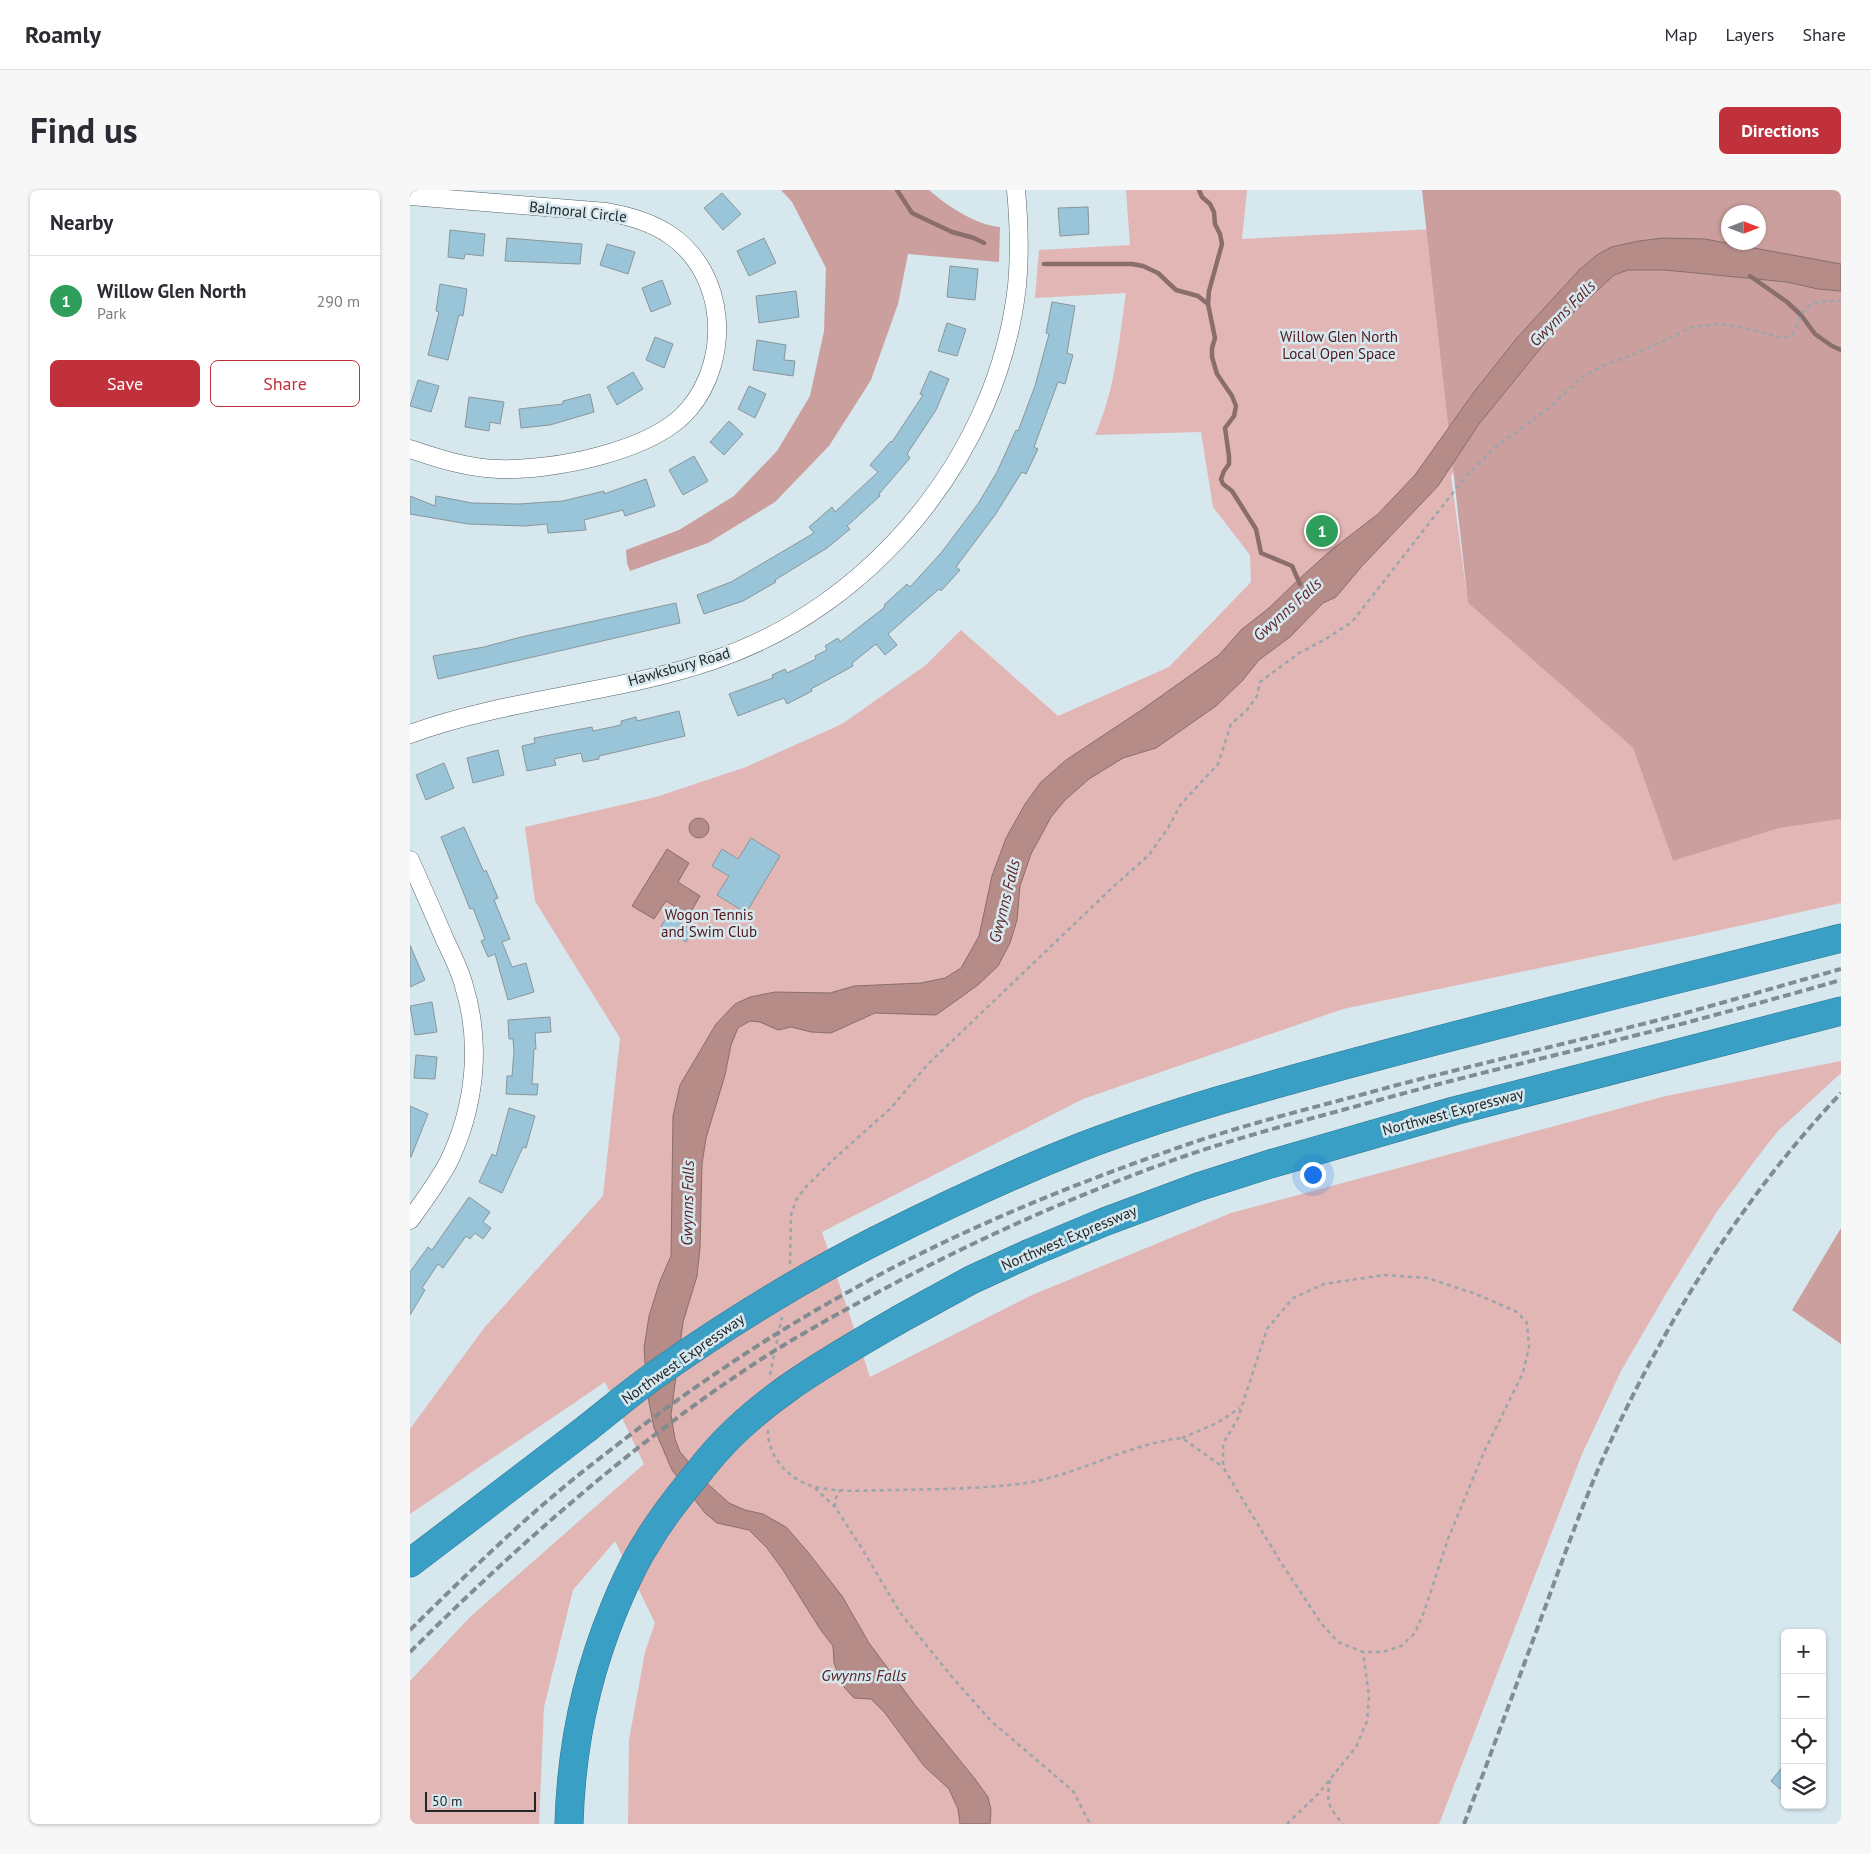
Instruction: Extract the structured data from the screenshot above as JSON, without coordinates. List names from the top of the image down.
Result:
{
  "streets": {
    "highway": ["Northwest Expressway"],
    "street": ["Balmoral Circle", "Hawksbury Road"]
  },
  "water": ["Gwynns Falls"],
  "parks": ["Willow Glen North Local Open Space", "Wogon Tennis and Swim Club"],
  "scale_bar": "50 m",
  "north": "right",
  "page": {
    "header": "Roamly",
    "nav": ["Map", "Layers", "Share"],
    "title": "Find us",
    "buttons": [
      "Directions",
      ["Save", "Share"]
    ],
    "heading": "Nearby",
    "list": [
      {
        "mark": "1",
        "name": "Willow Glen North",
        "note": "Park",
        "value": "290 m"
      }
    ],
    "pins": "1",
    "map_buttons": ["+", "−"],
    "scale": "50 m"
  }
}
